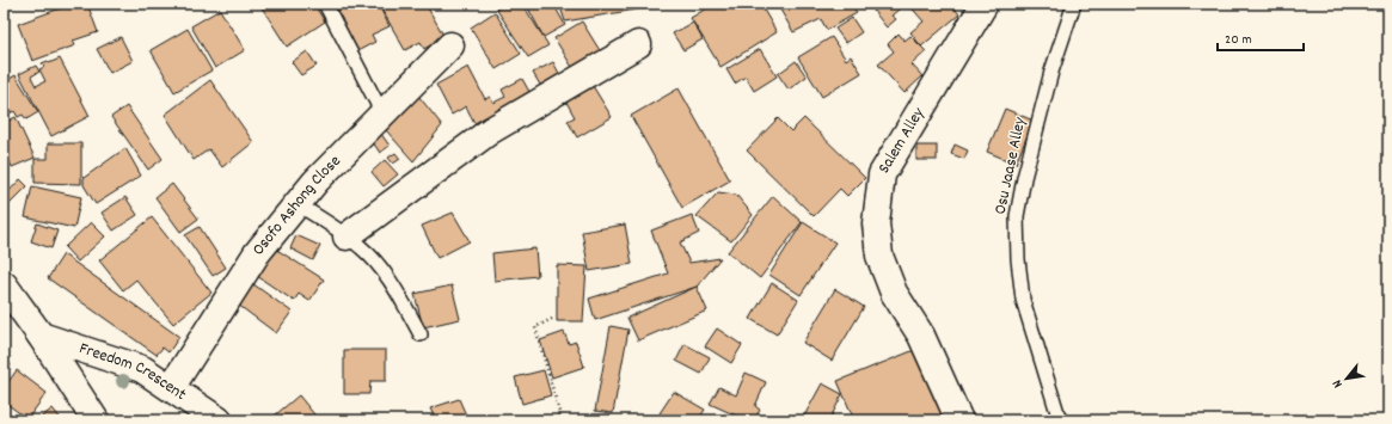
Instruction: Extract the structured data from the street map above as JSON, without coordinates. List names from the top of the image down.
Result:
{
  "streets": {
    "street": ["Salem Alley", "Osofo Ashong Close", "Freedom Crescent"],
    "lane": ["Osu Jaase Alley"]
  },
  "crossings": [
    ["Osofo Ashong Close", "Freedom Crescent"]
  ],
  "scale_bar": "20 m",
  "north": "bottom left"
}
